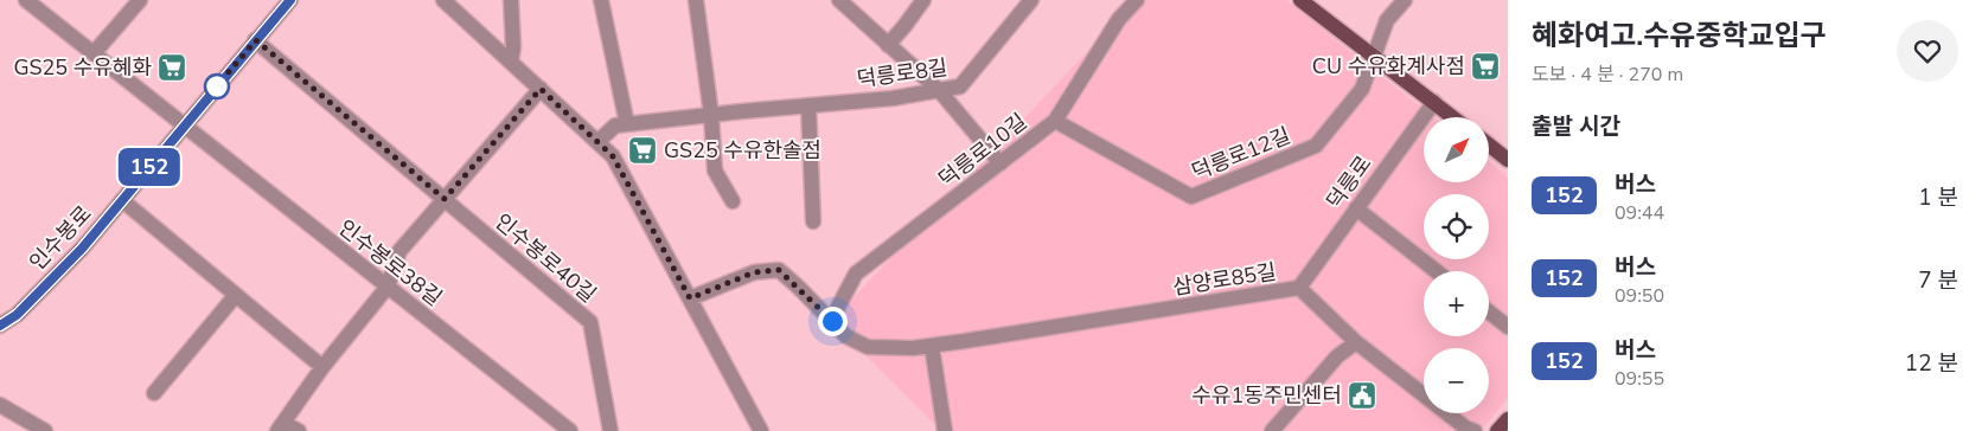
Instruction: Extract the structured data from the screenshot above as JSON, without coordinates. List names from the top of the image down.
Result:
{
  "streets": {
    "main road": ["인수봉로"],
    "street": [
      "덕릉로8길",
      "덕릉로10길",
      "덕릉로12길",
      "덕릉로",
      "인수봉로40길",
      "인수봉로38길",
      "삼양로85길"
    ]
  },
  "crossings": [
    ["덕릉로10길", "덕릉로12길"],
    ["덕릉로", "삼양로85길"],
    ["인수봉로", "인수봉로40길"],
    ["인수봉로", "인수봉로38길"]
  ],
  "places": {
    "supermarket": ["CU 수유화계사점", "GS25 수유혜화", "GS25 수유한솔점"],
    "public building": ["수유1동주민센터"]
  },
  "lines": ["bus line 152"],
  "north": "top right",
  "page": {
    "on_map": "152",
    "heading": [
      ["혜화여고.수유중학교입구", "도보 · 4 분 · 270 m"],
      "출발 시간"
    ],
    "map_buttons": ["+", "−"],
    "list": [
      {
        "mark": "152",
        "name": "버스",
        "note": "09:44",
        "value": "1 분"
      },
      {
        "mark": "152",
        "name": "버스",
        "note": "09:50",
        "value": "7 분"
      },
      {
        "mark": "152",
        "name": "버스",
        "note": "09:55",
        "value": "12 분"
      }
    ]
  }
}
